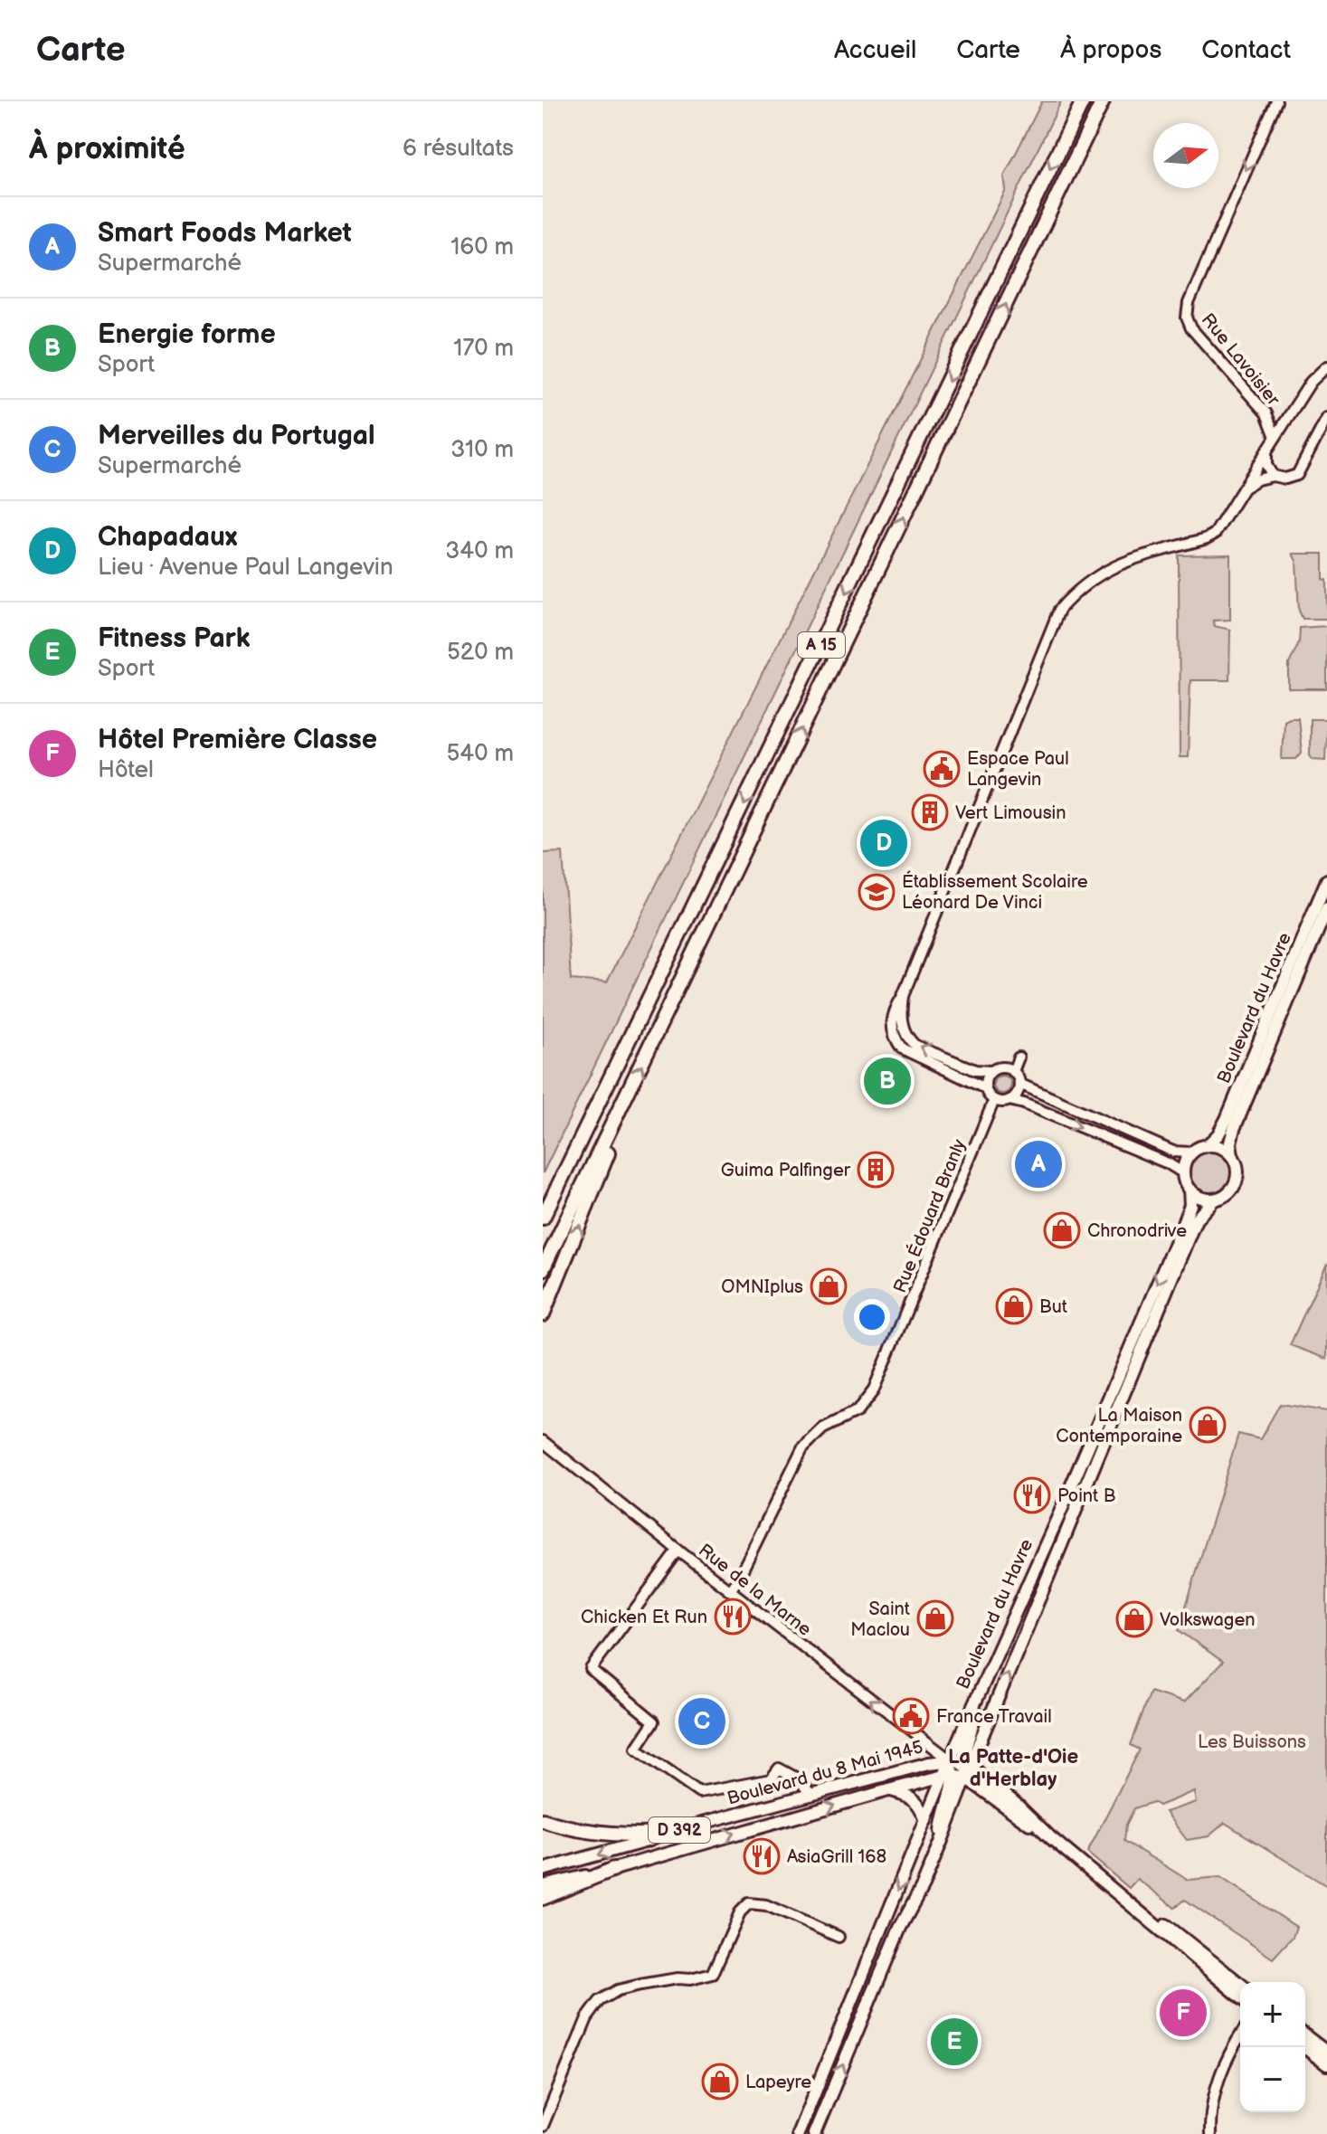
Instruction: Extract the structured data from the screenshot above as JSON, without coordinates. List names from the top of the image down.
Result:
{
  "streets": {
    "highway": ["A 15"],
    "main road": ["Boulevard du Havre", "Boulevard du 8 Mai 1945", "D 392"],
    "street": ["Rue Lavoisier", "Rue Édouard Branly", "Rue de la Marne"]
  },
  "crossings": [
    ["Boulevard du Havre", "Rue de la Marne"],
    ["Boulevard du Havre", "Boulevard du 8 Mai 1945"],
    ["Rue Édouard Branly", "Rue de la Marne"],
    ["Rue de la Marne", "Boulevard du 8 Mai 1945"]
  ],
  "one_way": ["Rue Lavoisier", "Rue de la Marne"],
  "districts": ["La Patte-d'Oie d'Herblay"],
  "parks": ["Les Buissons"],
  "places": {
    "public building": ["Espace Paul Langevin", "France Travail"],
    "building": ["Vert Limousin", "Guima Palfinger"],
    "school or university": ["Établissement Scolaire Léonard De Vinci"],
    "shop": [
      "Chronodrive",
      "OMNIplus",
      "But",
      "La Maison Contemporaine",
      "Saint Maclou",
      "Volkswagen",
      "Lapeyre"
    ],
    "restaurant": ["Point B", "Chicken Et Run", "AsiaGrill 168"]
  },
  "north": "right",
  "page": {
    "header": "Carte",
    "nav": [
      "Accueil",
      "Carte",
      "À propos",
      "Contact"
    ],
    "heading": ["À proximité", "6 résultats"],
    "list": [
      {
        "mark": "A",
        "name": "Smart Foods Market",
        "note": "Supermarché",
        "value": "160 m"
      },
      {
        "mark": "B",
        "name": "Energie forme",
        "note": "Sport",
        "value": "170 m"
      },
      {
        "mark": "C",
        "name": "Merveilles du Portugal",
        "note": "Supermarché",
        "value": "310 m"
      },
      {
        "mark": "D",
        "name": "Chapadaux",
        "note": "Lieu · Avenue Paul Langevin",
        "value": "340 m"
      },
      {
        "mark": "E",
        "name": "Fitness Park",
        "note": "Sport",
        "value": "520 m"
      },
      {
        "mark": "F",
        "name": "Hôtel Première Classe",
        "note": "Hôtel",
        "value": "540 m"
      }
    ],
    "pins": [
      "D",
      "B",
      "A",
      "C",
      "F",
      "E"
    ],
    "map_buttons": ["+", "−"]
  }
}
